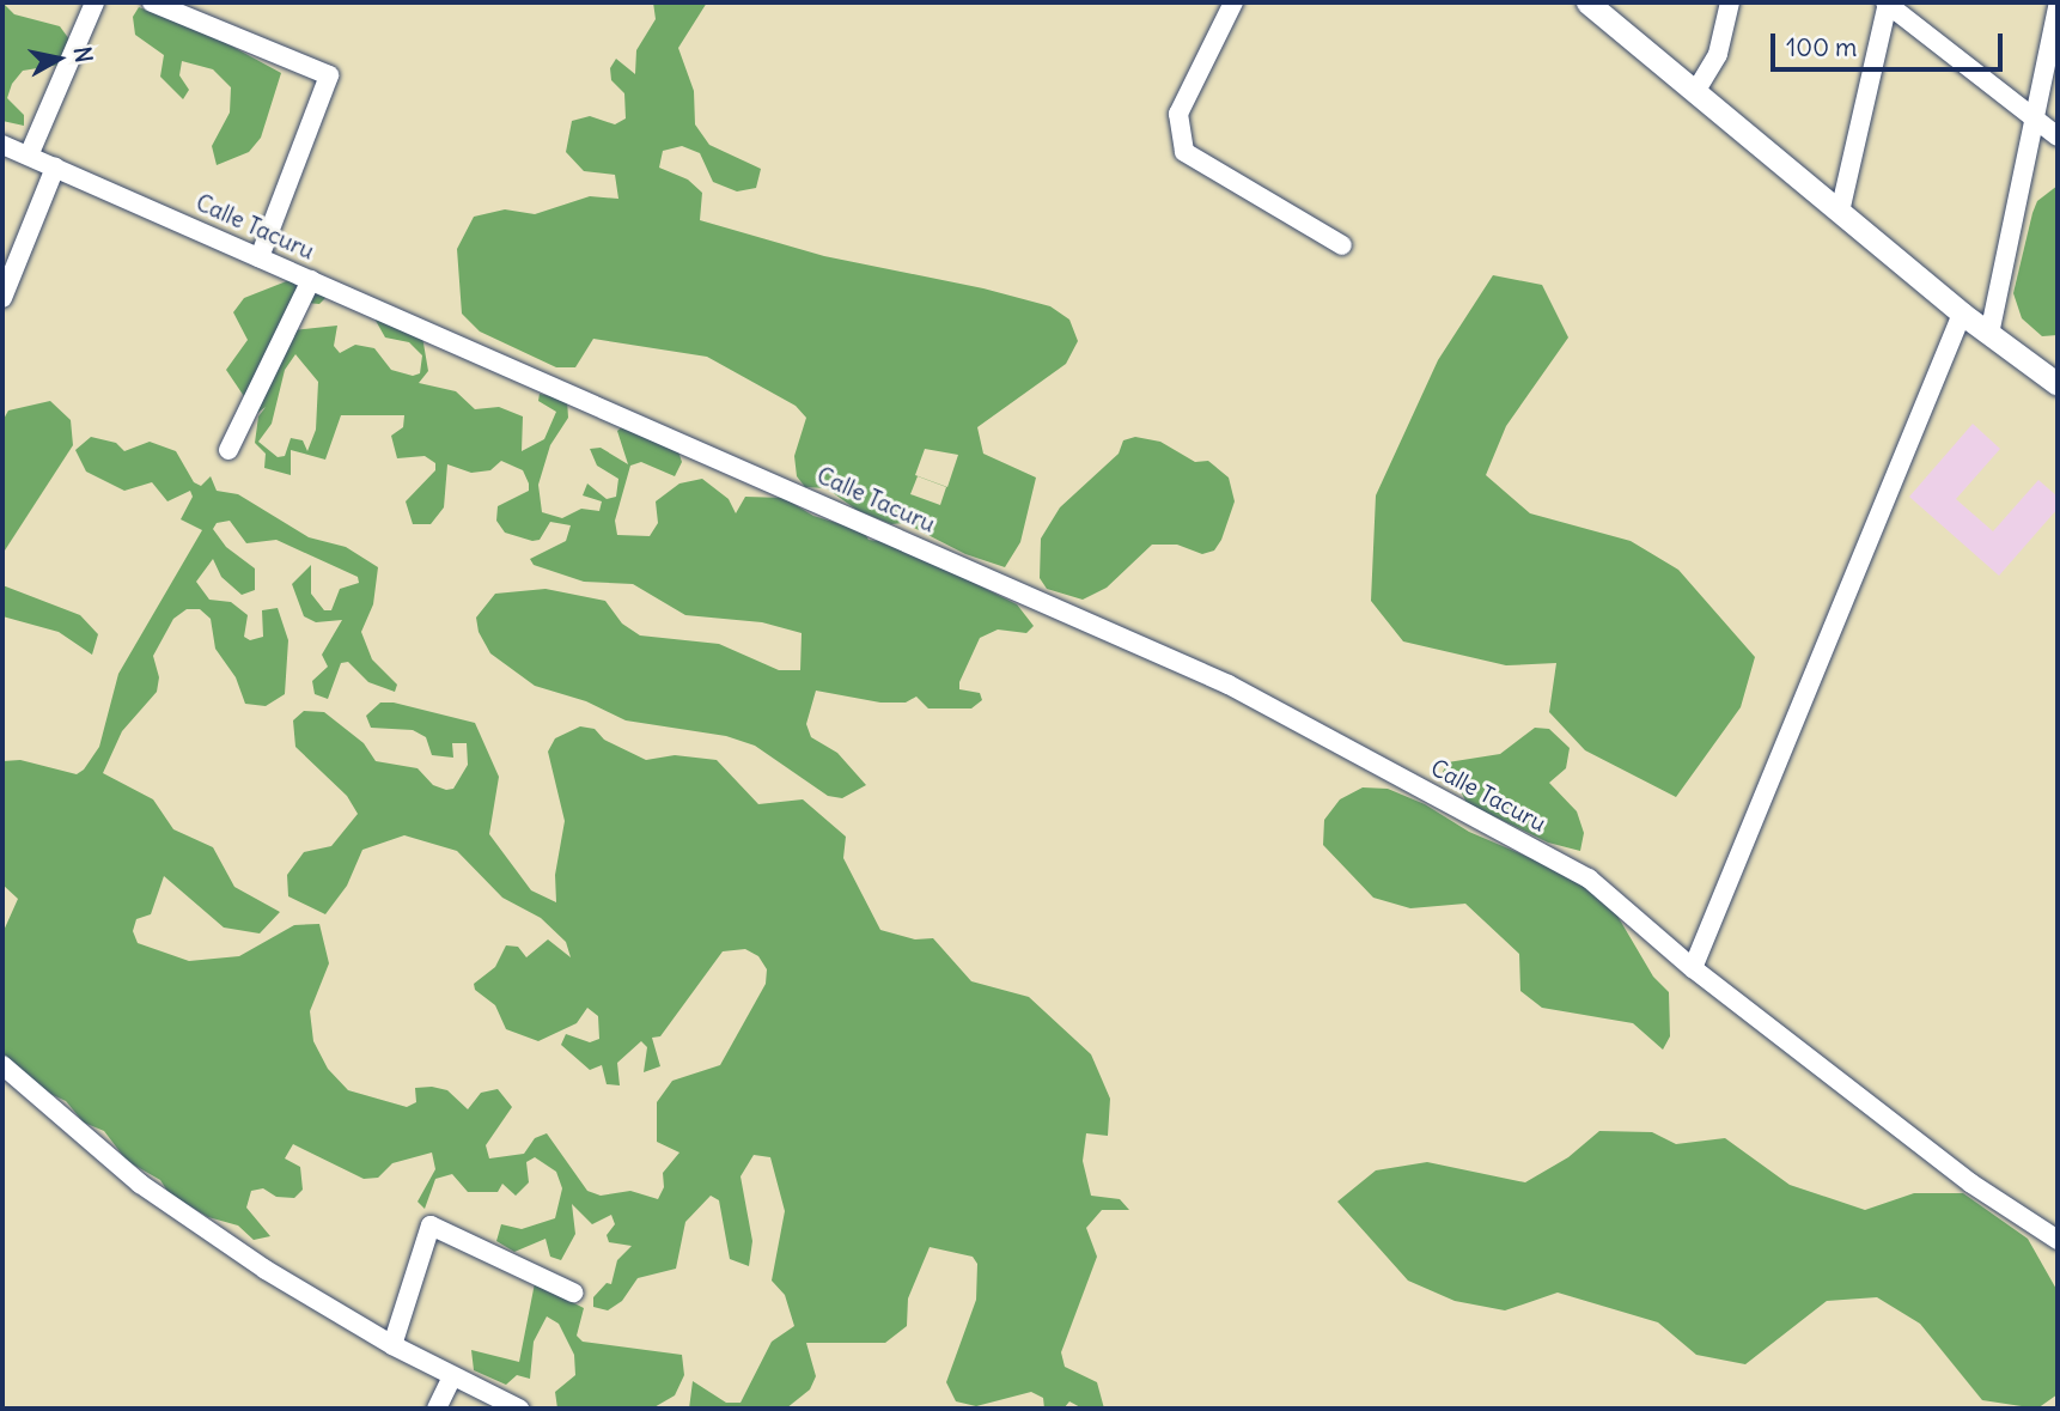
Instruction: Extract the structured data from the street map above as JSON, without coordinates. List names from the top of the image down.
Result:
{
  "streets": {
    "street": ["Calle Tacuru"]
  },
  "scale_bar": "100 m",
  "north": "right"
}
